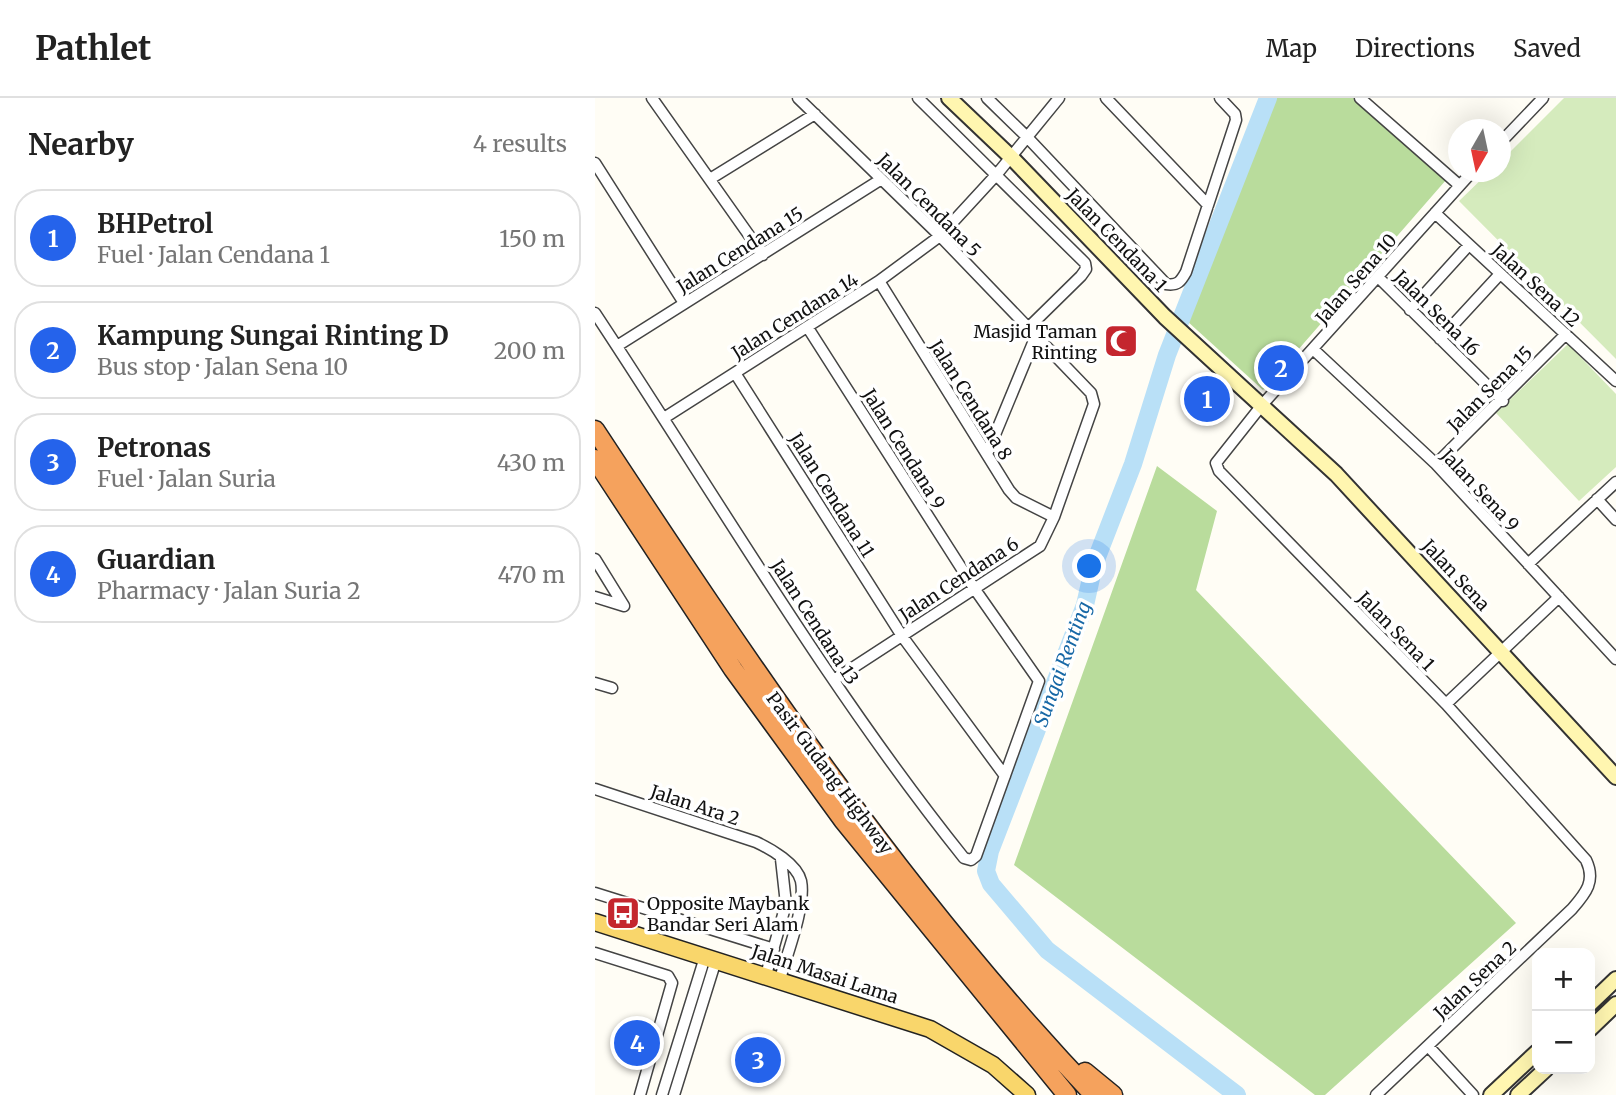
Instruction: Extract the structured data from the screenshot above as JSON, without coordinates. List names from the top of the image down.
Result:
{
  "streets": {
    "highway": ["Pasir Gudang Highway"],
    "main road": ["Jalan Masai Lama"],
    "street": [
      "Jalan Cendana 5",
      "Jalan Cendana 1",
      "Jalan Cendana 15",
      "Jalan Sena 10",
      "Jalan Sena 12",
      "Jalan Sena 16",
      "Jalan Cendana 14",
      "Jalan Sena 15",
      "Jalan Cendana 8",
      "Jalan Cendana 9",
      "Jalan Sena 9",
      "Jalan Cendana 11",
      "Jalan Sena",
      "Jalan Cendana 6",
      "Jalan Cendana 13",
      "Jalan Sena 1",
      "Jalan Ara 2",
      "Jalan Sena 2"
    ]
  },
  "crossings": [
    ["Jalan Cendana 5", "Jalan Cendana 15"],
    ["Jalan Cendana 5", "Jalan Cendana 14"],
    ["Jalan Cendana 5", "Jalan Cendana 6"],
    ["Jalan Cendana 1", "Jalan Sena 10"],
    ["Jalan Cendana 1", "Jalan Cendana 14"],
    ["Jalan Cendana 1", "Jalan Sena"],
    ["Jalan Cendana 1", "Jalan Sena 1"],
    ["Jalan Cendana 15", "Jalan Cendana 13"],
    ["Jalan Sena 10", "Jalan Sena 12"],
    ["Jalan Sena 10", "Jalan Sena 16"],
    ["Jalan Sena 10", "Jalan Sena 9"],
    ["Jalan Sena 10", "Jalan Sena"],
    ["Jalan Sena 10", "Jalan Sena 1"],
    ["Jalan Sena 12", "Jalan Sena 15"],
    ["Jalan Sena 16", "Jalan Sena 15"],
    ["Jalan Cendana 14", "Jalan Cendana 8"],
    ["Jalan Cendana 14", "Jalan Cendana 9"],
    ["Jalan Cendana 14", "Jalan Cendana 11"],
    ["Jalan Cendana 14", "Jalan Cendana 13"],
    ["Jalan Sena 15", "Jalan Sena 9"],
    ["Jalan Cendana 8", "Jalan Cendana 6"],
    ["Jalan Cendana 9", "Jalan Cendana 11"],
    ["Jalan Cendana 9", "Jalan Cendana 6"],
    ["Jalan Cendana 9", "Jalan Cendana 13"],
    ["Jalan Cendana 11", "Jalan Cendana 6"],
    ["Jalan Cendana 11", "Jalan Cendana 13"],
    ["Jalan Sena", "Jalan Sena 1"],
    ["Jalan Cendana 6", "Jalan Cendana 13"],
    ["Jalan Sena 1", "Jalan Sena 2"],
    ["Jalan Ara 2", "Jalan Masai Lama"]
  ],
  "water": ["Sungai Renting"],
  "places": {
    "mosque": ["Masjid Taman Rinting"],
    "bus stop": ["Opposite Maybank Bandar Seri Alam"]
  },
  "north": "bottom",
  "page": {
    "header": "Pathlet",
    "nav": ["Map", "Directions", "Saved"],
    "heading": ["Nearby", "4 results"],
    "list": [
      {
        "mark": "1",
        "name": "BHPetrol",
        "note": "Fuel · Jalan Cendana 1",
        "value": "150 m"
      },
      {
        "mark": "2",
        "name": "Kampung Sungai Rinting D",
        "note": "Bus stop · Jalan Sena 10",
        "value": "200 m"
      },
      {
        "mark": "3",
        "name": "Petronas",
        "note": "Fuel · Jalan Suria",
        "value": "430 m"
      },
      {
        "mark": "4",
        "name": "Guardian",
        "note": "Pharmacy · Jalan Suria 2",
        "value": "470 m"
      }
    ],
    "pins": [
      "2",
      "1",
      "4",
      "3"
    ],
    "map_buttons": ["+", "−"]
  }
}
